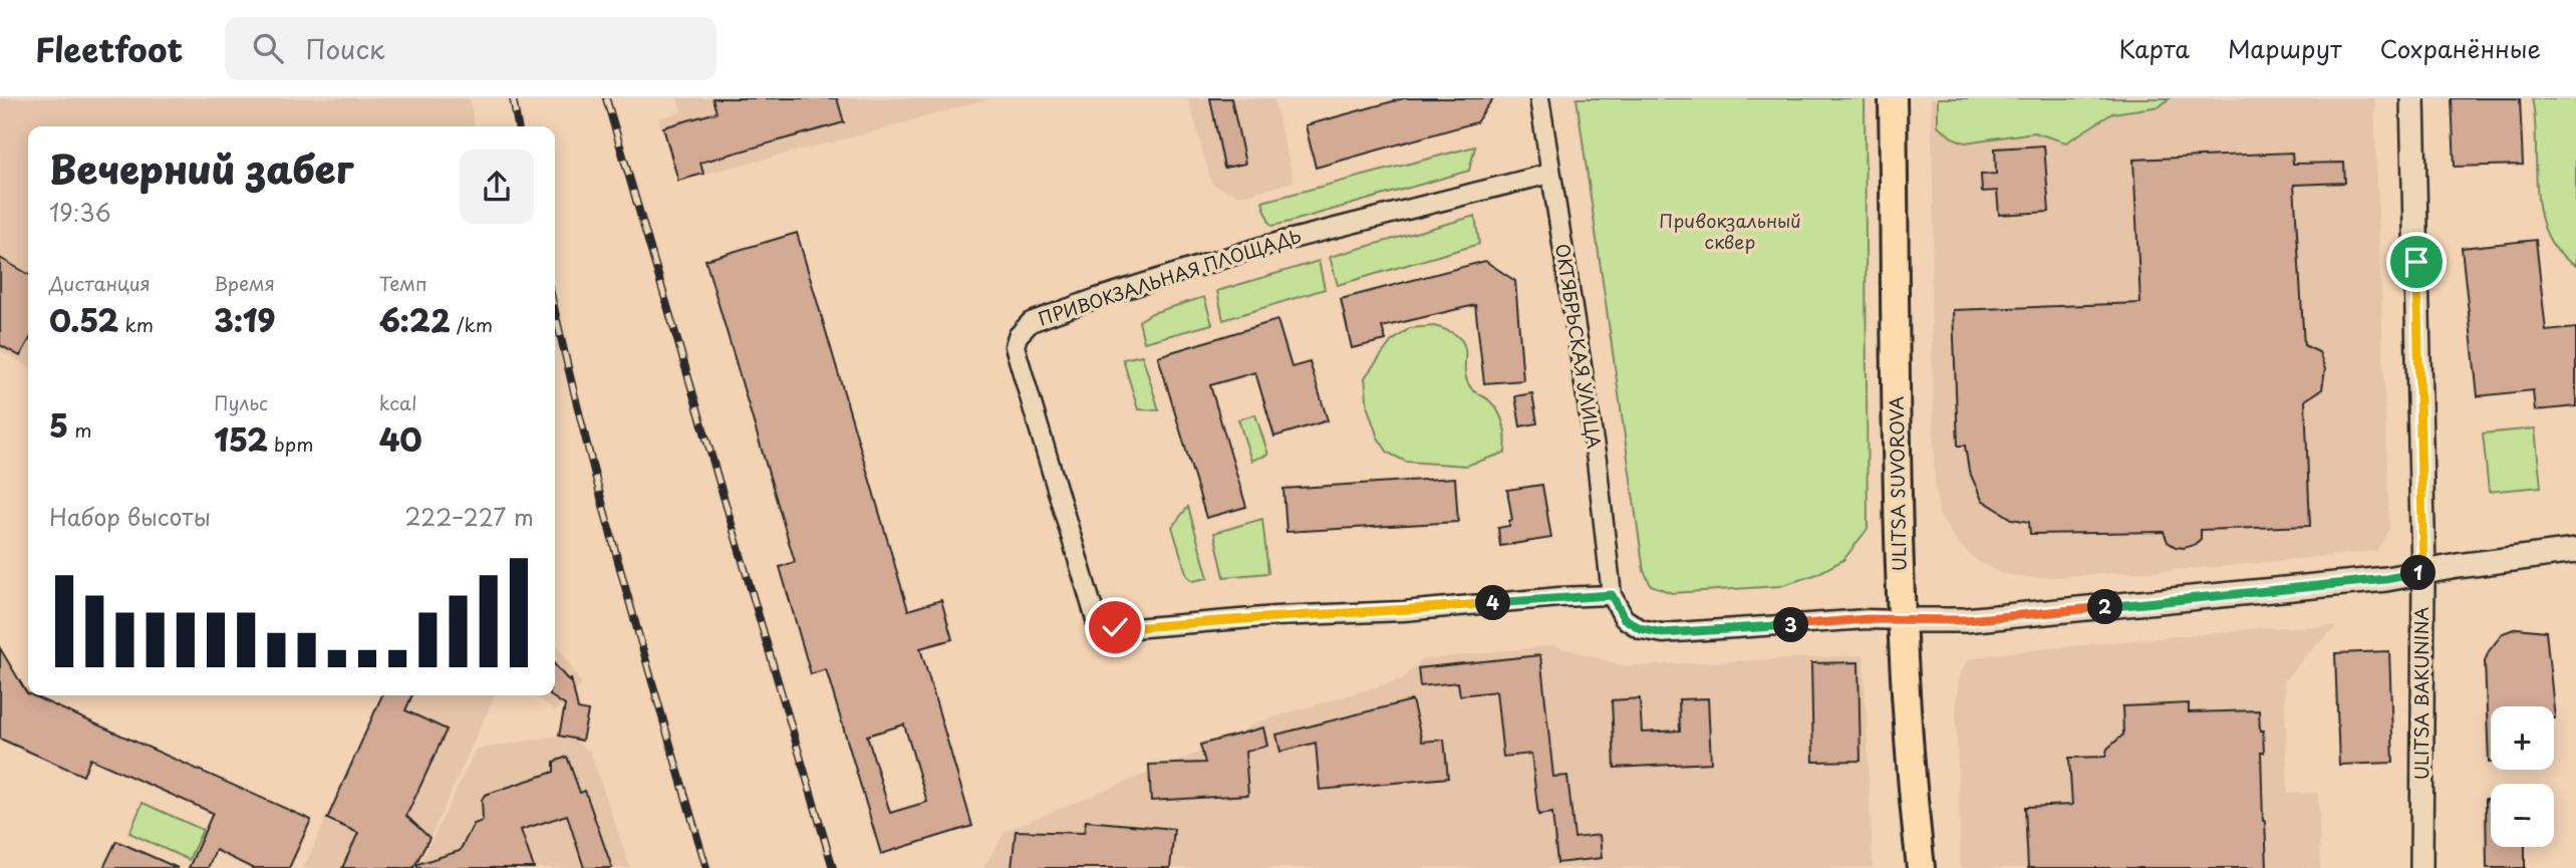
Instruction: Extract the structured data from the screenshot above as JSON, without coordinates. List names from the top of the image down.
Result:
{
  "streets": {
    "main road": ["ULITSA SUVOROVA", "ULITSA BAKUNINA"],
    "street": ["ПРИВОКЗАЛЬНАЯ ПЛОЩАДЬ", "ОКТЯБРЬСКАЯ УЛИЦА"]
  },
  "crossings": [
    ["ПРИВОКЗАЛЬНАЯ ПЛОЩАДЬ", "ОКТЯБРЬСКАЯ УЛИЦА"]
  ],
  "parks": ["Привокзальный сквер"],
  "page": {
    "header": "Fleetfoot",
    "search": "Поиск",
    "nav": ["Карта", "Маршрут", "Сохранённые"],
    "heading": ["Вечерний забег", "19:36"],
    "stats": [
      ["Дистанция", "0.52 km"],
      ["Время", "3:19"],
      ["Темп", "6:22 /km"],
      ["5 m"],
      ["Пульс", "152 bpm"],
      ["kcal", "40"]
    ],
    "chart": ["Набор высоты", "222–227 m"],
    "pins": [
      "1",
      "4",
      "2",
      "3"
    ],
    "map_buttons": ["+", "−"]
  }
}
